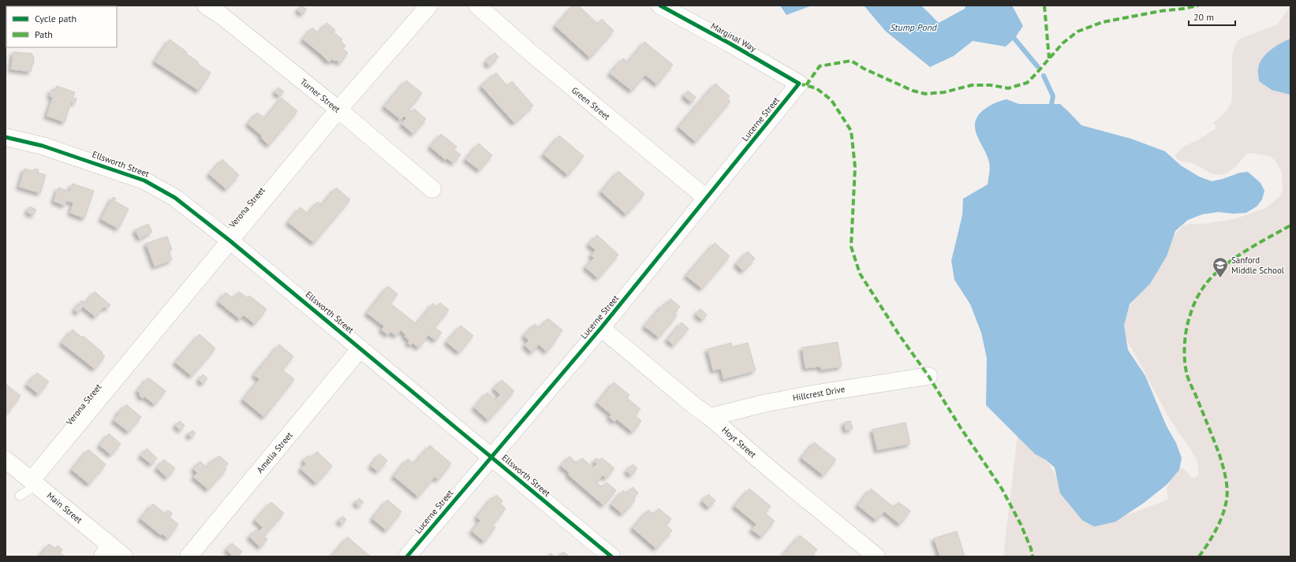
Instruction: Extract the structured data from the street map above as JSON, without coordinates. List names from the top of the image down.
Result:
{
  "streets": {
    "street": [
      "Marginal Way",
      "Turner Street",
      "Green Street",
      "Lucerne Street",
      "Ellsworth Street",
      "Verona Street",
      "Hillcrest Drive",
      "Hoyt Street",
      "Amelia Street",
      "Main Street"
    ]
  },
  "crossings": [
    ["Marginal Way", "Lucerne Street"],
    ["Turner Street", "Verona Street"],
    ["Green Street", "Lucerne Street"],
    ["Lucerne Street", "Ellsworth Street"],
    ["Lucerne Street", "Hoyt Street"],
    ["Ellsworth Street", "Verona Street"],
    ["Ellsworth Street", "Amelia Street"],
    ["Verona Street", "Main Street"],
    ["Hillcrest Drive", "Hoyt Street"]
  ],
  "water": ["Stump Pond"],
  "places": {
    "school or university": ["Sanford Middle School"]
  },
  "legend": ["Cycle path", "Path"],
  "scale_bar": "20 m"
}
